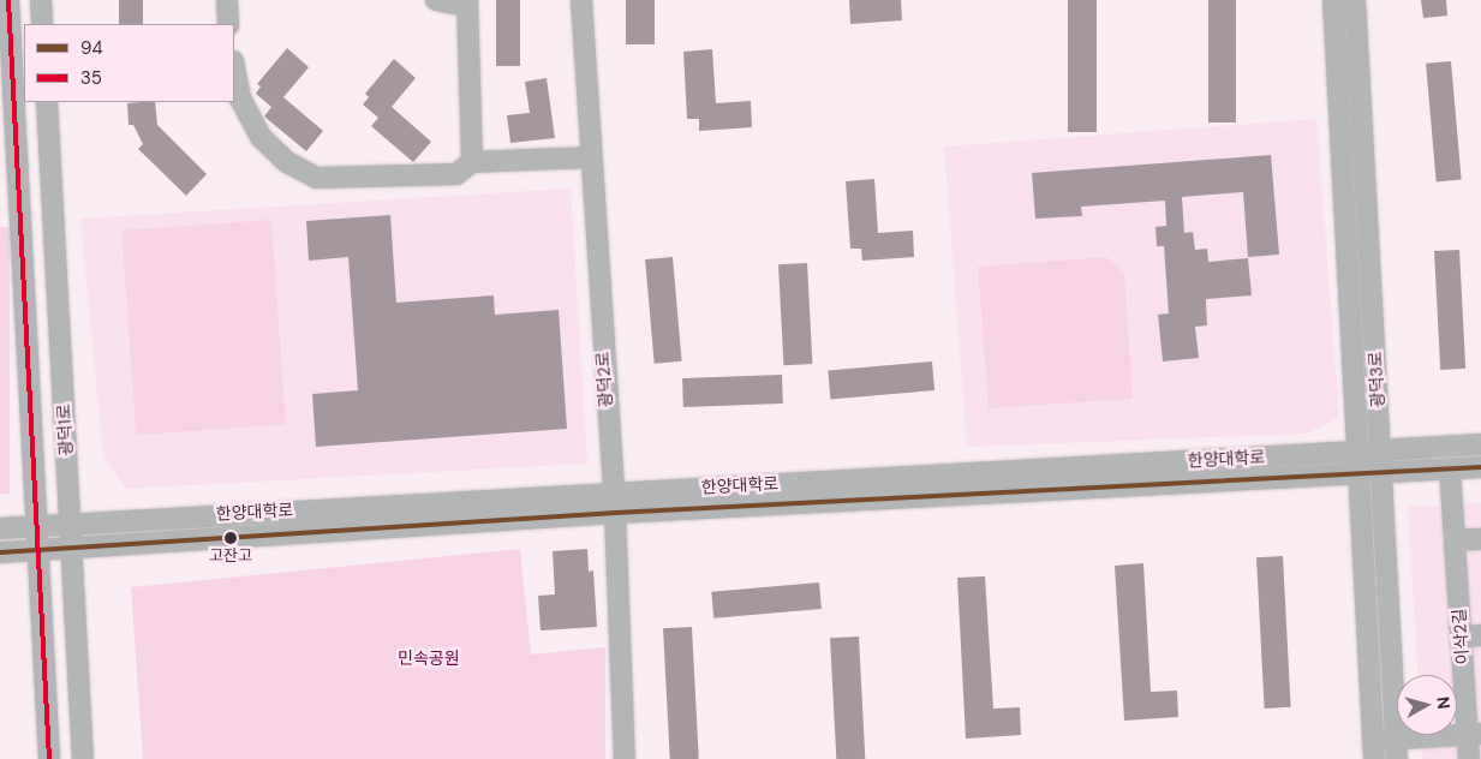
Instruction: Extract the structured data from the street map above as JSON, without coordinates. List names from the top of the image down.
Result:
{
  "streets": {
    "street": [
      "광덕2로",
      "광덕3로",
      "광덕1로",
      "한양대학로",
      "이삭2길"
    ]
  },
  "crossings": [
    ["광덕2로", "한양대학로"],
    ["광덕3로", "한양대학로"],
    ["광덕1로", "한양대학로"],
    ["한양대학로", "이삭2길"]
  ],
  "parks": ["민속공원"],
  "places": ["고잔고"],
  "lines": ["transit line 35", "transit line 94"],
  "legend": ["94", "35"],
  "north": "right"
}
